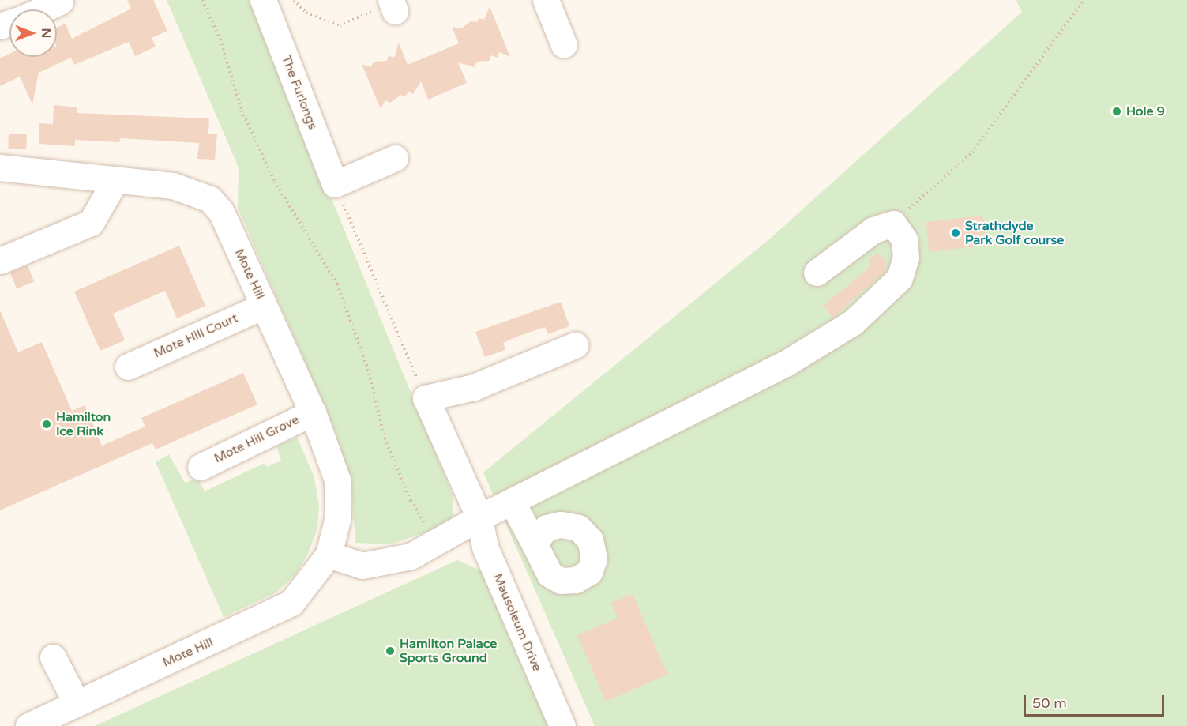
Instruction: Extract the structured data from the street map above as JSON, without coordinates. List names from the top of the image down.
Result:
{
  "streets": {
    "street": [
      "The Furlongs",
      "Mote Hill",
      "Mote Hill Court",
      "Mote Hill Grove",
      "Mausoleum Drive"
    ]
  },
  "crossings": [
    ["Mote Hill", "Mote Hill Court"],
    ["Mote Hill", "Mote Hill Grove"]
  ],
  "places": [
    "Hole 9",
    "Strathclyde Park Golf course",
    "Hamilton Ice Rink",
    "Hamilton Palace Sports Ground"
  ],
  "scale_bar": "50 m",
  "north": "right"
}
